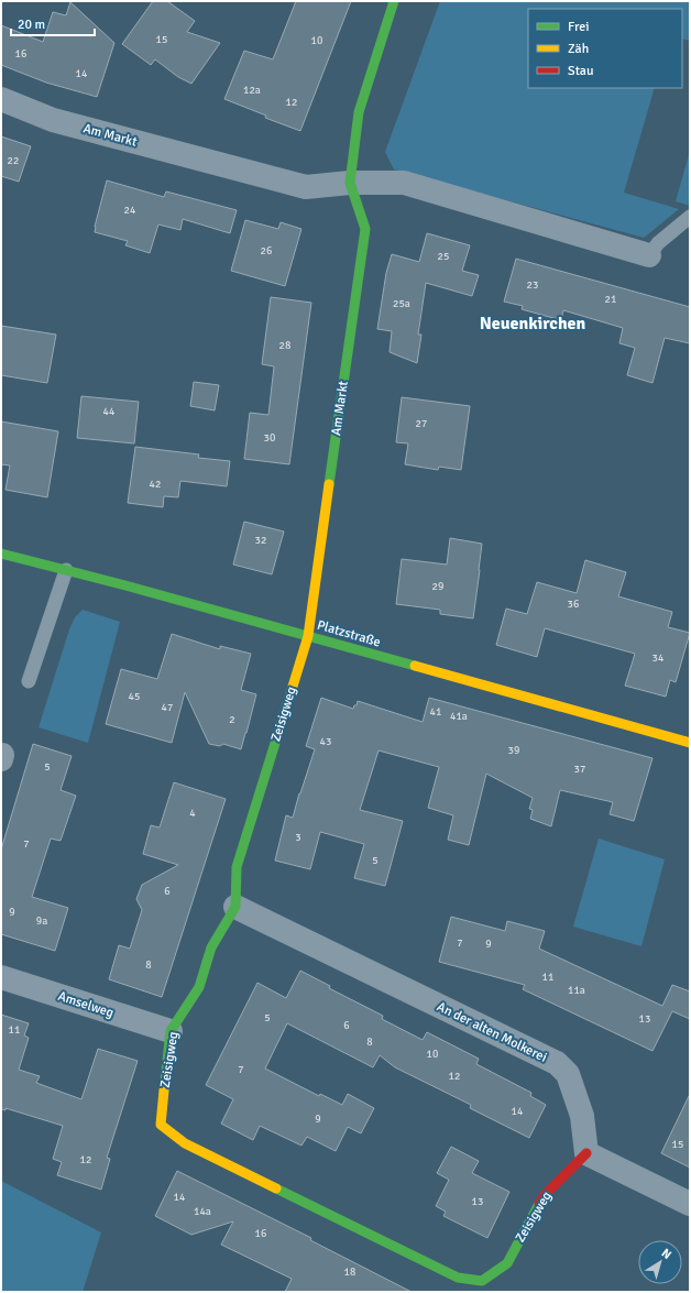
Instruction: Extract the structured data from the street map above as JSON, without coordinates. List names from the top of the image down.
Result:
{
  "streets": {
    "street": [
      "Am Markt",
      "Platzstraße",
      "Zeisigweg",
      "Amselweg",
      "An der alten Molkerei"
    ]
  },
  "crossings": [
    ["Am Markt", "Platzstraße"],
    ["Am Markt", "Zeisigweg"],
    ["Platzstraße", "Zeisigweg"],
    ["Zeisigweg", "Amselweg"],
    ["Zeisigweg", "An der alten Molkerei"]
  ],
  "districts": ["Neuenkirchen"],
  "house_numbers": [
    "15",
    "10",
    "16",
    "14",
    "12a",
    "12",
    "22",
    "24",
    "26",
    "25",
    "23",
    "21",
    "25a",
    "28",
    "44",
    "27",
    "30",
    "42",
    "32",
    "29",
    "36",
    "34",
    "45",
    "47",
    "41",
    "41a",
    "2",
    "43",
    "39",
    "5",
    "37",
    "4",
    "3",
    "7",
    "5",
    "6",
    "9",
    "9a",
    "7",
    "9",
    "8",
    "11",
    "11a",
    "5",
    "13",
    "6",
    "11",
    "8",
    "10",
    "7",
    "12",
    "14",
    "9",
    "15",
    "12",
    "14",
    "13",
    "14a",
    "16",
    "18"
  ],
  "legend": ["Frei", "Zäh", "Stau"],
  "scale_bar": "20 m",
  "north": "top right"
}
